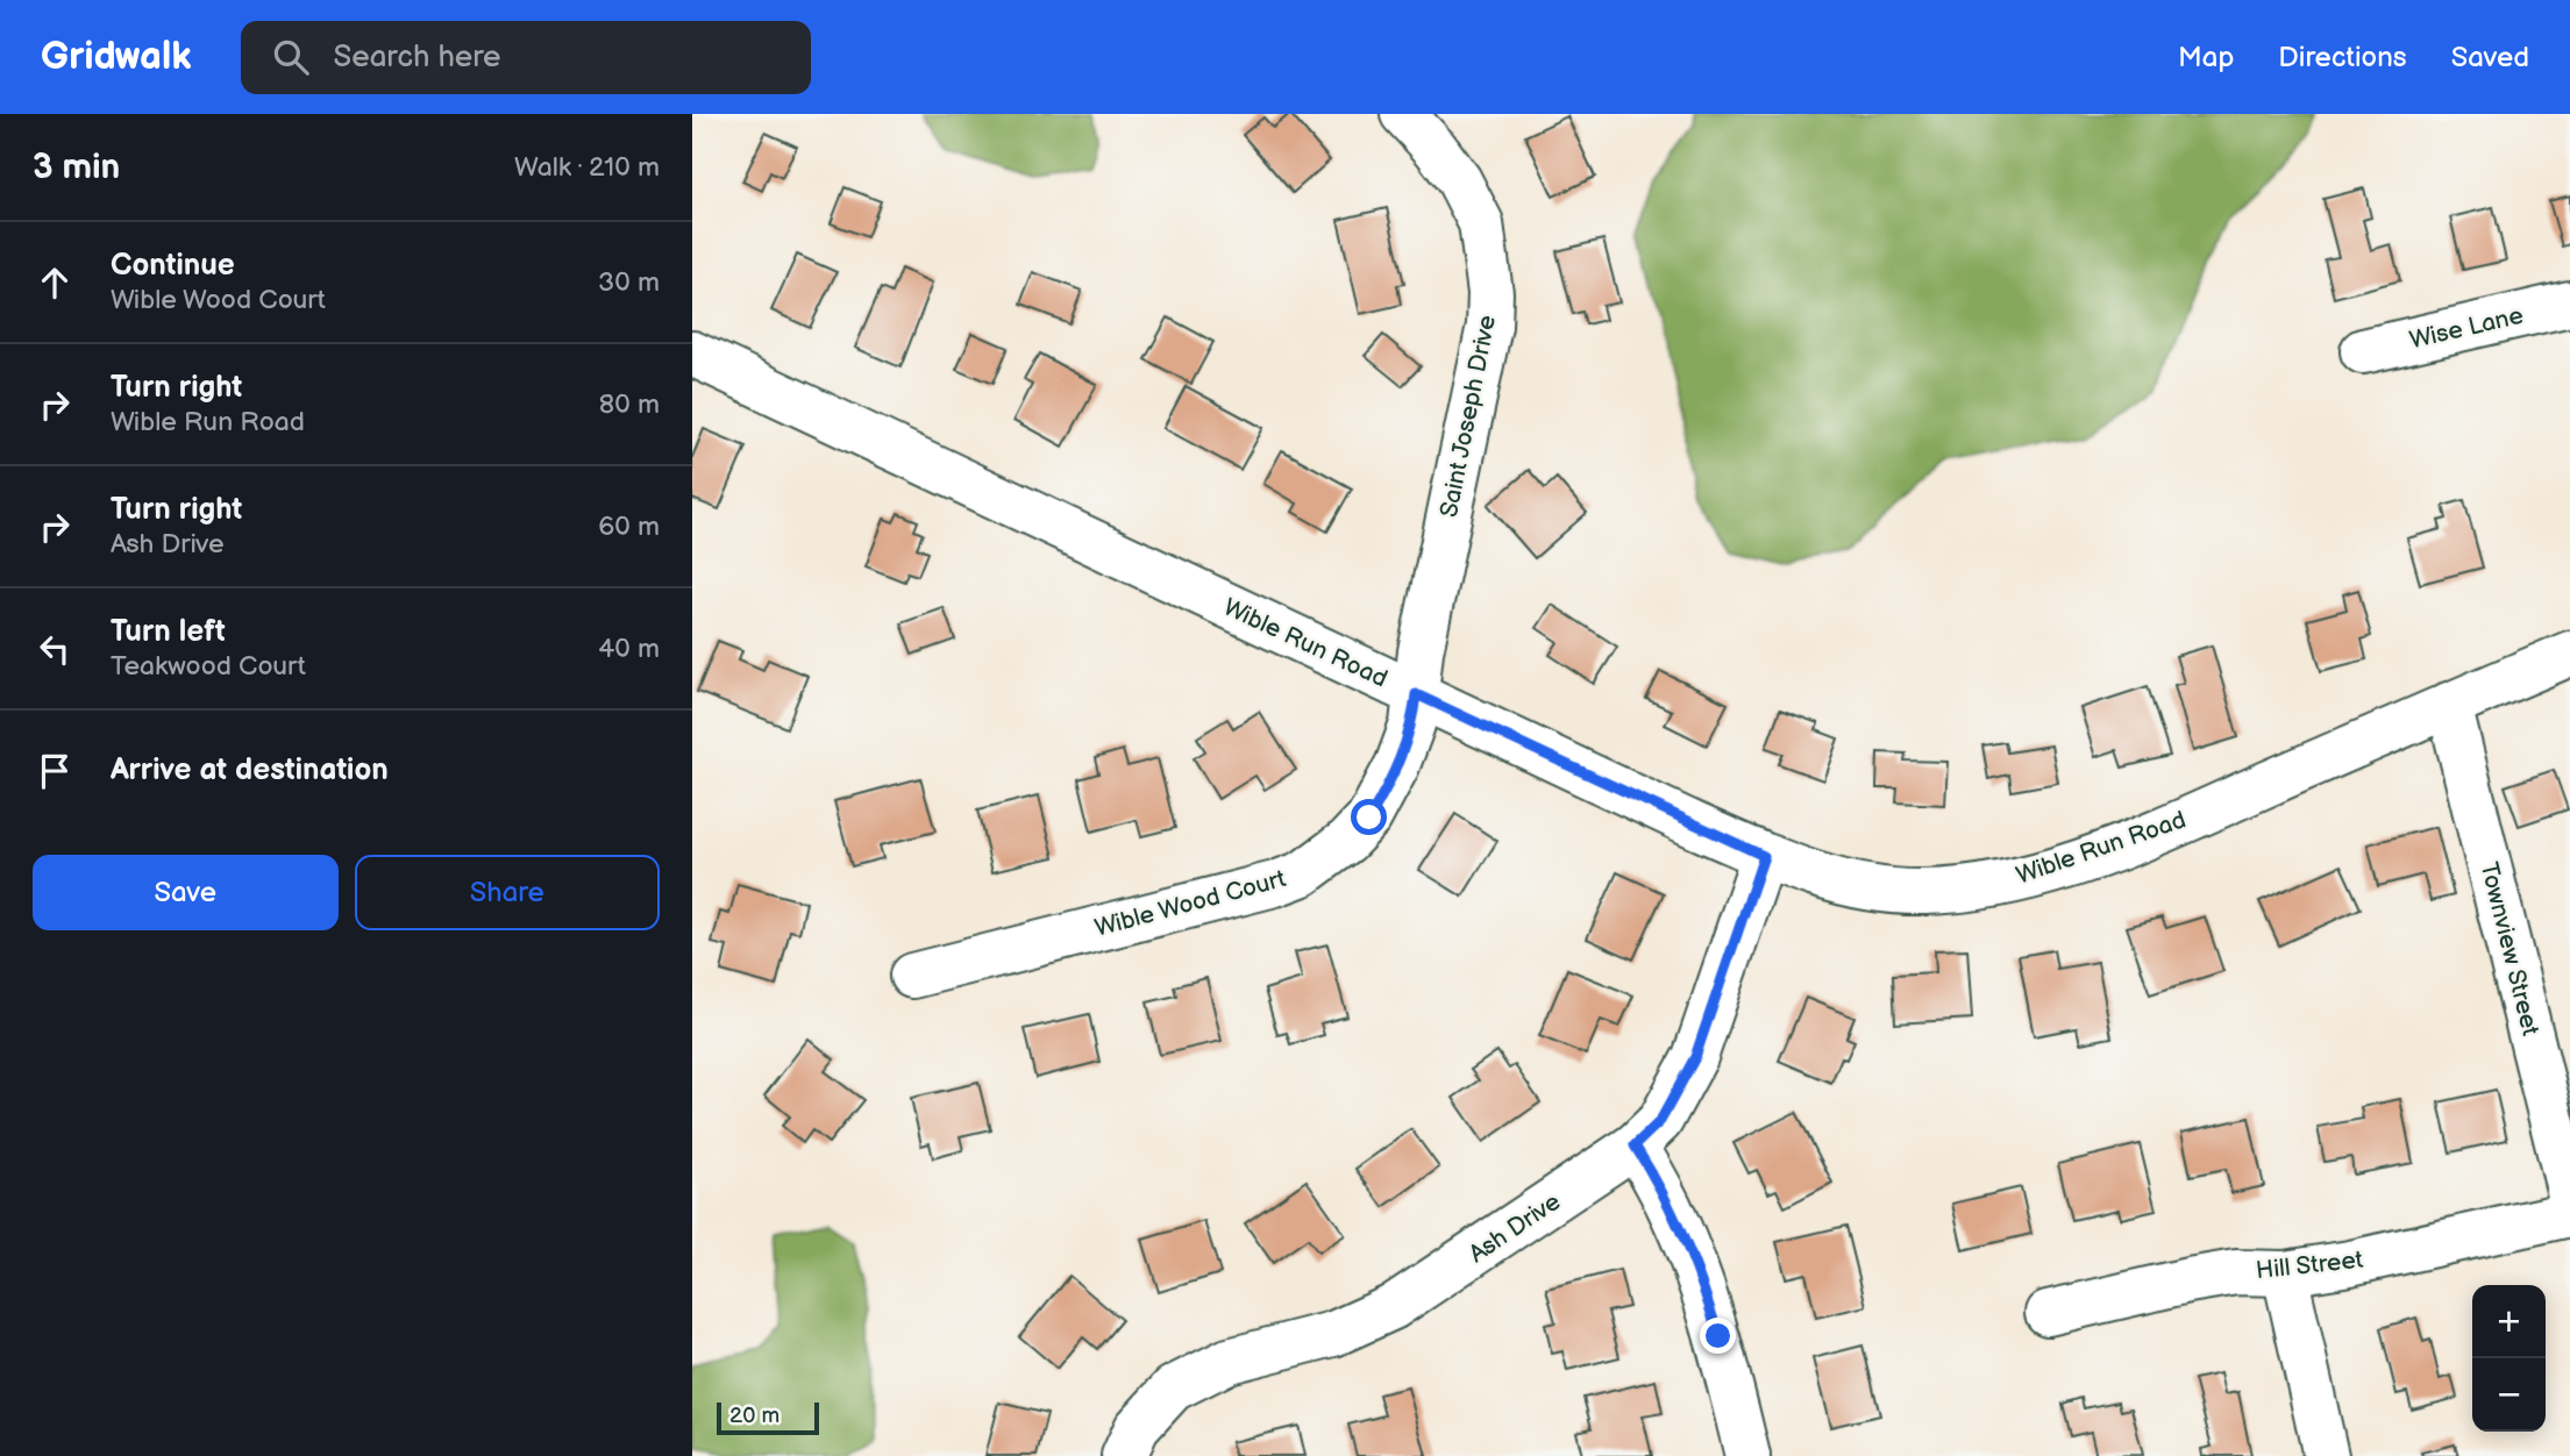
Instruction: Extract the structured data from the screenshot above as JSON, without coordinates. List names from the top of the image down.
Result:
{
  "streets": {
    "street": [
      "Wise Lane",
      "Saint Joseph Drive",
      "Wible Run Road",
      "Wible Wood Court",
      "Townview Street",
      "Ash Drive",
      "Hill Street"
    ]
  },
  "crossings": [
    ["Saint Joseph Drive", "Wible Run Road"],
    ["Saint Joseph Drive", "Wible Wood Court"],
    ["Wible Run Road", "Wible Wood Court"],
    ["Wible Run Road", "Townview Street"],
    ["Wible Run Road", "Ash Drive"]
  ],
  "scale_bar": "20 m",
  "page": {
    "header": "Gridwalk",
    "search": "Search here",
    "nav": ["Map", "Directions", "Saved"],
    "heading": ["3 min", "Walk · 210 m"],
    "list": [
      ["Continue", "Wible Wood Court", "30 m"],
      ["Turn right", "Wible Run Road", "80 m"],
      ["Turn right", "Ash Drive", "60 m"],
      ["Turn left", "Teakwood Court", "40 m"],
      "Arrive at destination"
    ],
    "buttons": ["Save", "Share"],
    "map_buttons": ["+", "−"],
    "scale": "20 m"
  }
}
